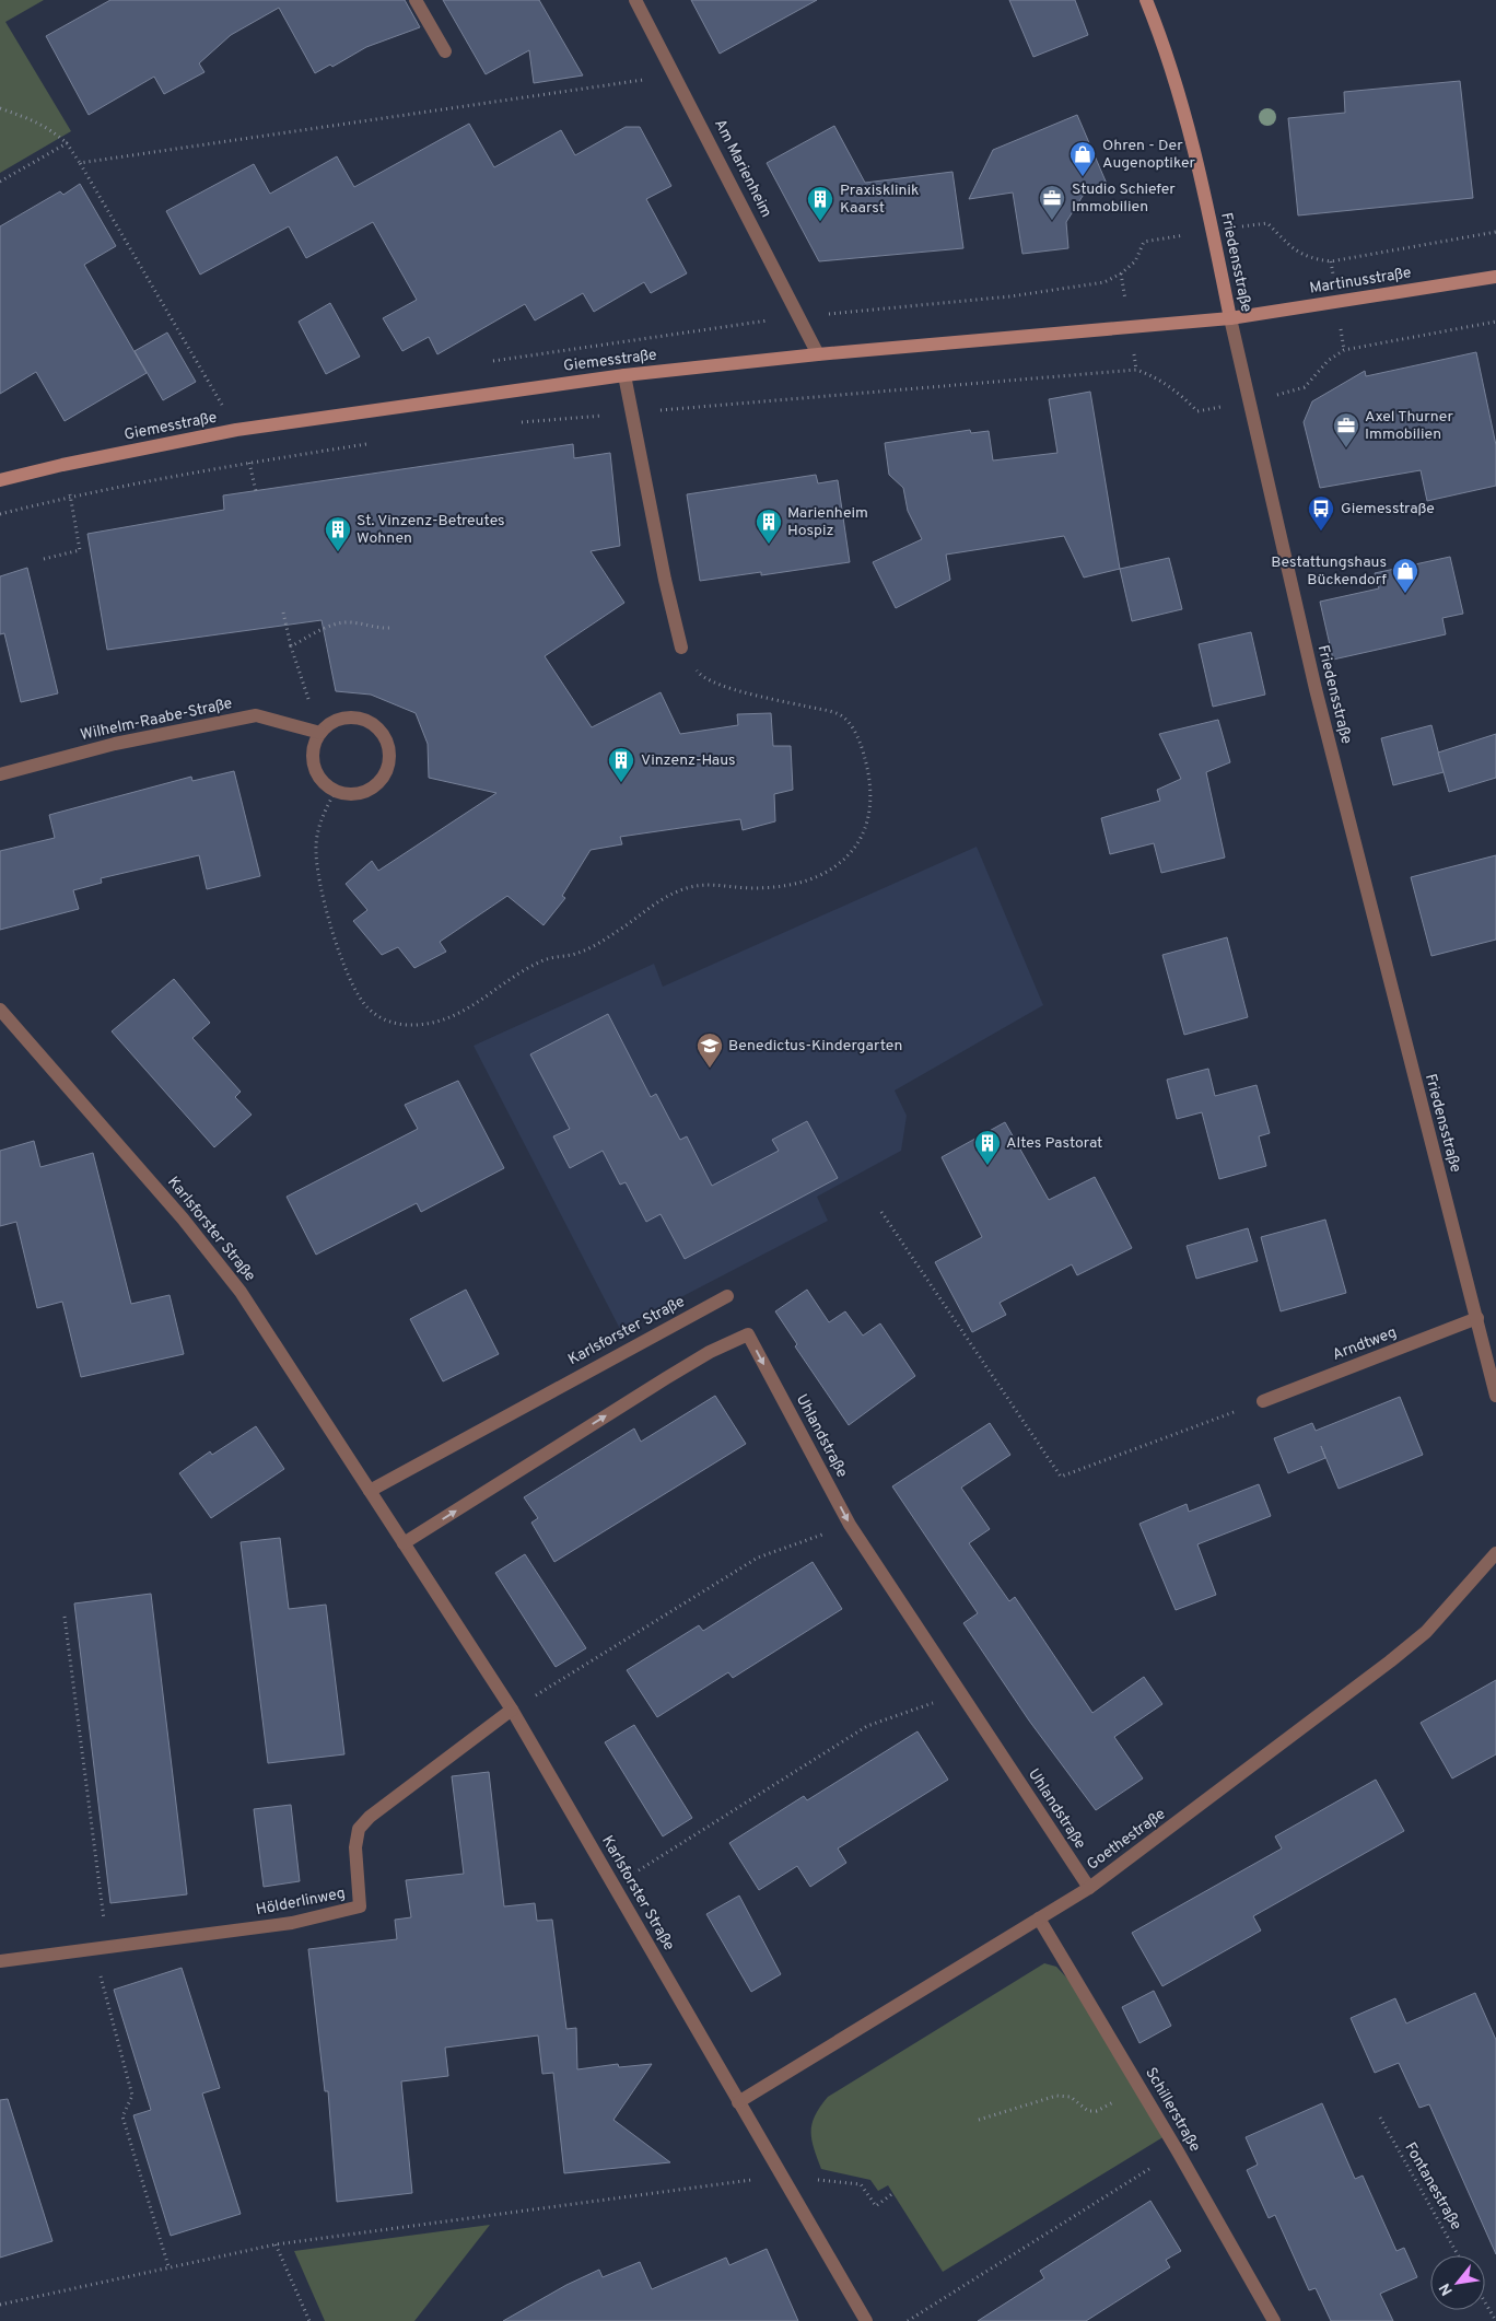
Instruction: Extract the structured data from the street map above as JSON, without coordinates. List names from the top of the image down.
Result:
{
  "streets": {
    "main road": ["Friedensstraße", "Martinusstraße", "Giemesstraße"],
    "street": [
      "Am Marienheim",
      "Wilhelm-Raabe-Straße",
      "Karlsforster Straße",
      "Arndtweg",
      "Uhlandstraße",
      "Goethestraße",
      "Hölderlinweg",
      "Schillerstraße"
    ],
    "path": ["Fontanestraße"]
  },
  "crossings": [
    ["Am Marienheim", "Giemesstraße"],
    ["Friedensstraße", "Martinusstraße"],
    ["Friedensstraße", "Giemesstraße"],
    ["Friedensstraße", "Arndtweg"],
    ["Martinusstraße", "Giemesstraße"],
    ["Karlsforster Straße", "Uhlandstraße"],
    ["Karlsforster Straße", "Goethestraße"],
    ["Karlsforster Straße", "Hölderlinweg"],
    ["Uhlandstraße", "Goethestraße"],
    ["Goethestraße", "Schillerstraße"]
  ],
  "places": {
    "shop": ["Ohren - Der Augenoptiker", "Bestattungshaus Bückendorf"],
    "office": ["Studio Schiefer Immobilien", "Axel Thurner Immobilien"],
    "building": [
      "Praxisklinik Kaarst",
      "Marienheim Hospiz",
      "St. Vinzenz-Betreutes Wohnen",
      "Vinzenz-Haus",
      "Altes Pastorat"
    ],
    "bus stop": ["Giemesstraße"],
    "school or university": ["Benedictus-Kindergarten"]
  },
  "north": "bottom left"
}
